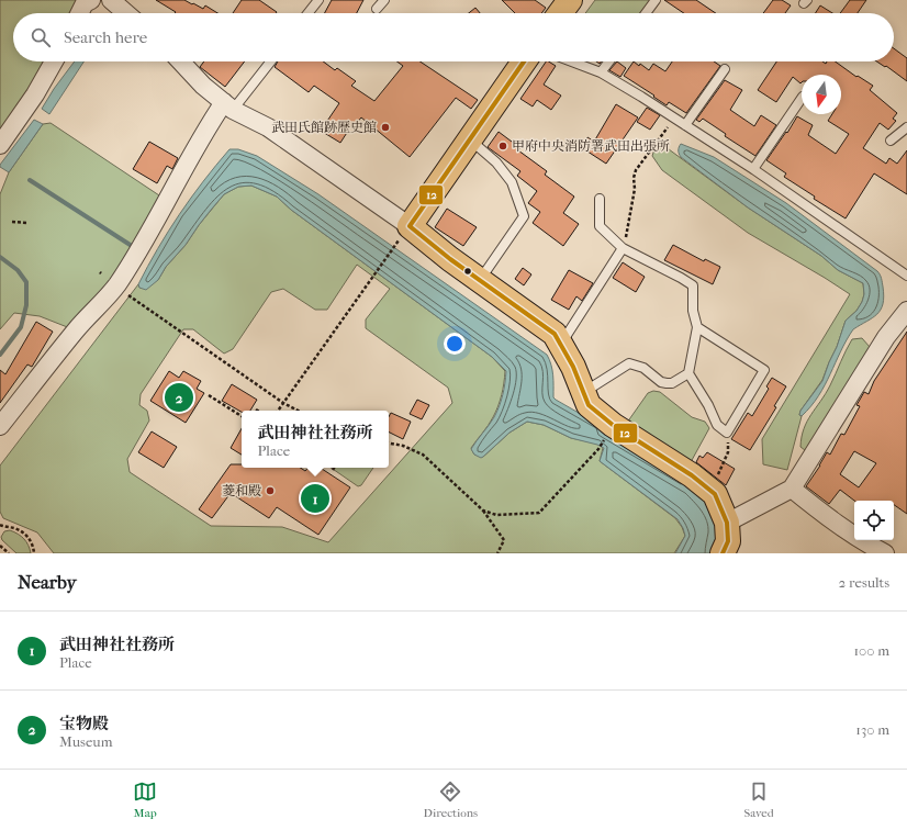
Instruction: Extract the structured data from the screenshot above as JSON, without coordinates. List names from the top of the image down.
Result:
{
  "places": ["武田氏館跡歴史館", "甲府中央消防署武田出張所", "菱和殿"],
  "lines": ["transit line 12"],
  "north": "bottom",
  "page": {
    "search": "Search here",
    "pins": ["2", "1"],
    "popup": ["武田神社社務所", "Place"],
    "heading": ["Nearby", "2 results"],
    "list": [
      {
        "mark": "1",
        "name": "武田神社社務所",
        "note": "Place",
        "value": "100 m"
      },
      {
        "mark": "2",
        "name": "宝物殿",
        "note": "Museum",
        "value": "130 m"
      }
    ],
    "nav": ["Map", "Directions", "Saved"]
  }
}
